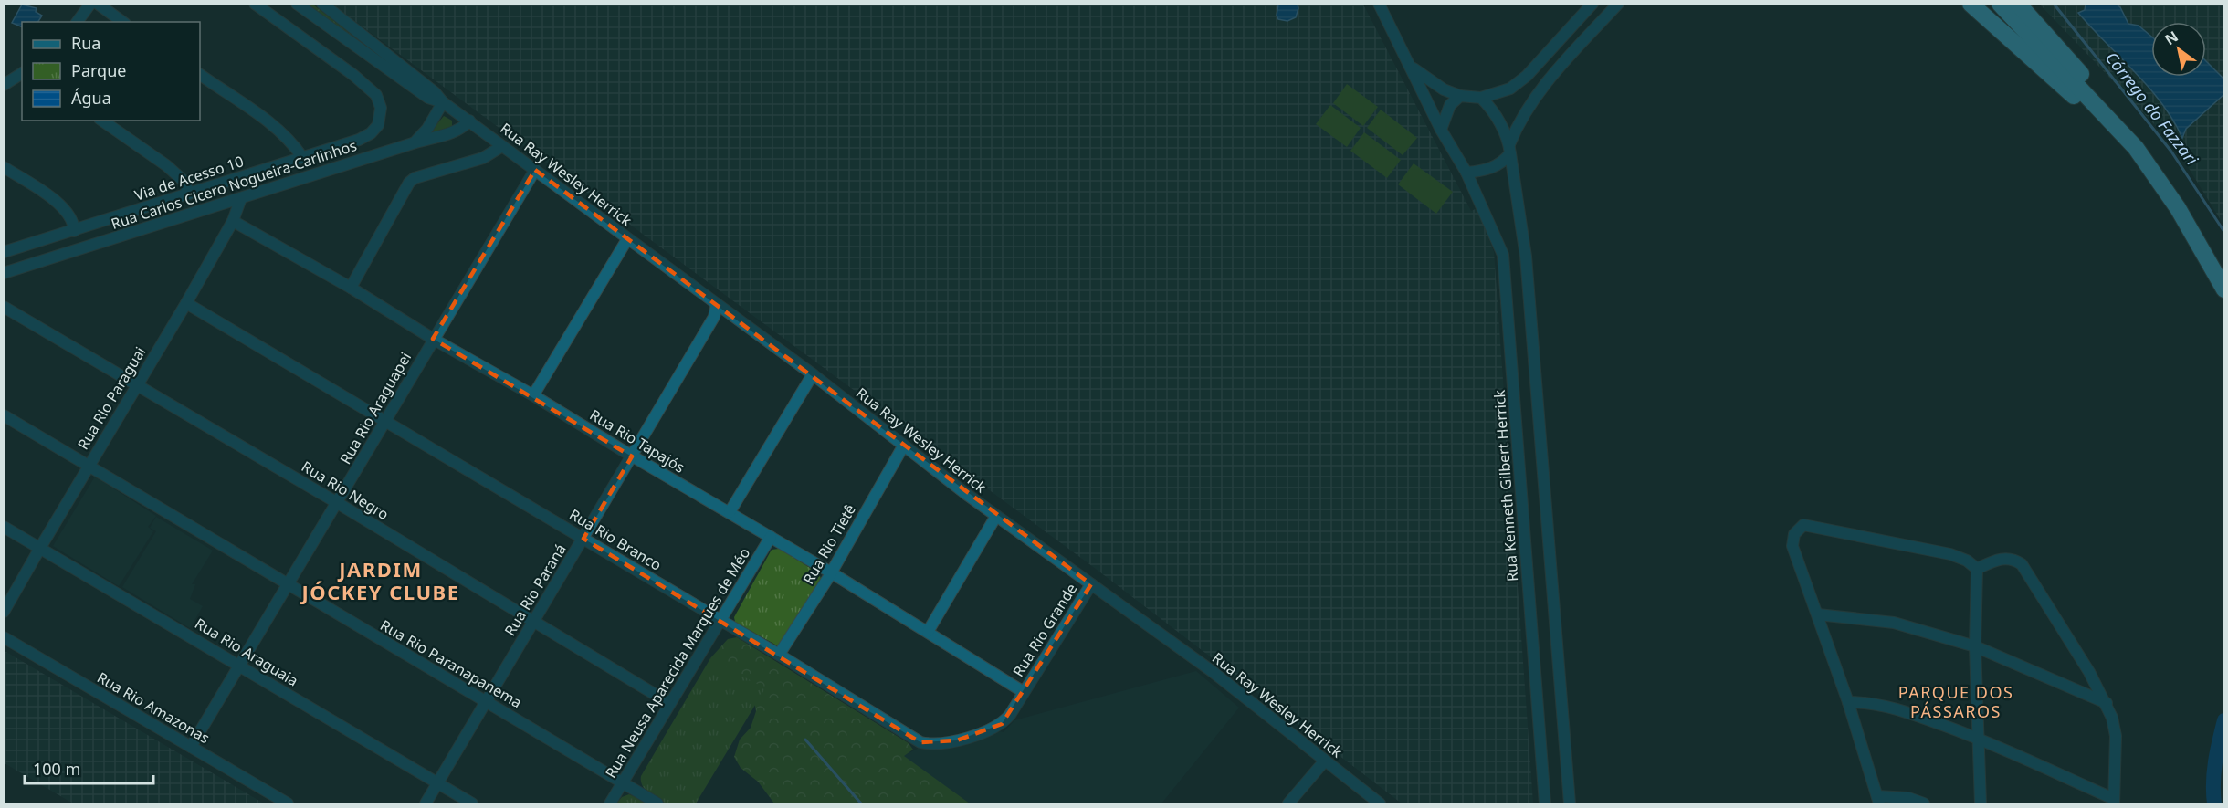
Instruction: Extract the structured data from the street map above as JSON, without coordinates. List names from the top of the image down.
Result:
{
  "streets": {
    "street": [
      "Rua Ray Wesley Herrick",
      "Via de Acesso 10",
      "Rua Carlos Cicero Nogueira-Carlinhos",
      "Rua Rio Paraguai",
      "Rua Rio Araguapei",
      "Rua Rio Tapajós",
      "Rua Kenneth Gilbert Herrick",
      "Rua Rio Negro",
      "Rua Rio Branco",
      "Rua Rio Tietê",
      "Rua Rio Paraná",
      "Rua Rio Grande",
      "Rua Rio Araguaia",
      "Rua Neusa Aparecida Marques de Méo",
      "Rua Rio Paranapanema",
      "Rua Rio Amazonas"
    ]
  },
  "crossings": [
    ["Rua Ray Wesley Herrick", "Rua Carlos Cicero Nogueira-Carlinhos"],
    ["Rua Ray Wesley Herrick", "Rua Rio Araguapei"],
    ["Rua Ray Wesley Herrick", "Rua Rio Tietê"],
    ["Rua Ray Wesley Herrick", "Rua Rio Paraná"],
    ["Rua Ray Wesley Herrick", "Rua Rio Grande"],
    ["Rua Carlos Cicero Nogueira-Carlinhos", "Rua Rio Paraguai"],
    ["Rua Rio Paraguai", "Rua Rio Tapajós"],
    ["Rua Rio Paraguai", "Rua Rio Negro"],
    ["Rua Rio Paraguai", "Rua Rio Branco"],
    ["Rua Rio Paraguai", "Rua Rio Araguaia"],
    ["Rua Rio Paraguai", "Rua Rio Paranapanema"],
    ["Rua Rio Araguapei", "Rua Rio Tapajós"],
    ["Rua Rio Araguapei", "Rua Rio Negro"],
    ["Rua Rio Araguapei", "Rua Rio Branco"],
    ["Rua Rio Araguapei", "Rua Rio Araguaia"],
    ["Rua Rio Araguapei", "Rua Rio Paranapanema"],
    ["Rua Rio Araguapei", "Rua Rio Amazonas"],
    ["Rua Rio Tapajós", "Rua Rio Branco"],
    ["Rua Rio Tapajós", "Rua Rio Tietê"],
    ["Rua Rio Tapajós", "Rua Rio Paraná"],
    ["Rua Rio Tapajós", "Rua Rio Grande"],
    ["Rua Rio Tapajós", "Rua Neusa Aparecida Marques de Méo"],
    ["Rua Rio Negro", "Rua Rio Paraná"],
    ["Rua Rio Negro", "Rua Neusa Aparecida Marques de Méo"],
    ["Rua Rio Branco", "Rua Rio Tietê"],
    ["Rua Rio Branco", "Rua Rio Paraná"],
    ["Rua Rio Branco", "Rua Rio Grande"],
    ["Rua Rio Branco", "Rua Neusa Aparecida Marques de Méo"],
    ["Rua Rio Paraná", "Rua Rio Araguaia"],
    ["Rua Rio Paraná", "Rua Rio Paranapanema"],
    ["Rua Neusa Aparecida Marques de Méo", "Rua Rio Paranapanema"]
  ],
  "districts": ["JARDIM JÓCKEY CLUBE", "PARQUE DOS PÁSSAROS"],
  "water": ["Córrego do Fazzari"],
  "legend": ["Rua", "Parque", "Água"],
  "scale_bar": "100 m",
  "north": "top left"
}
